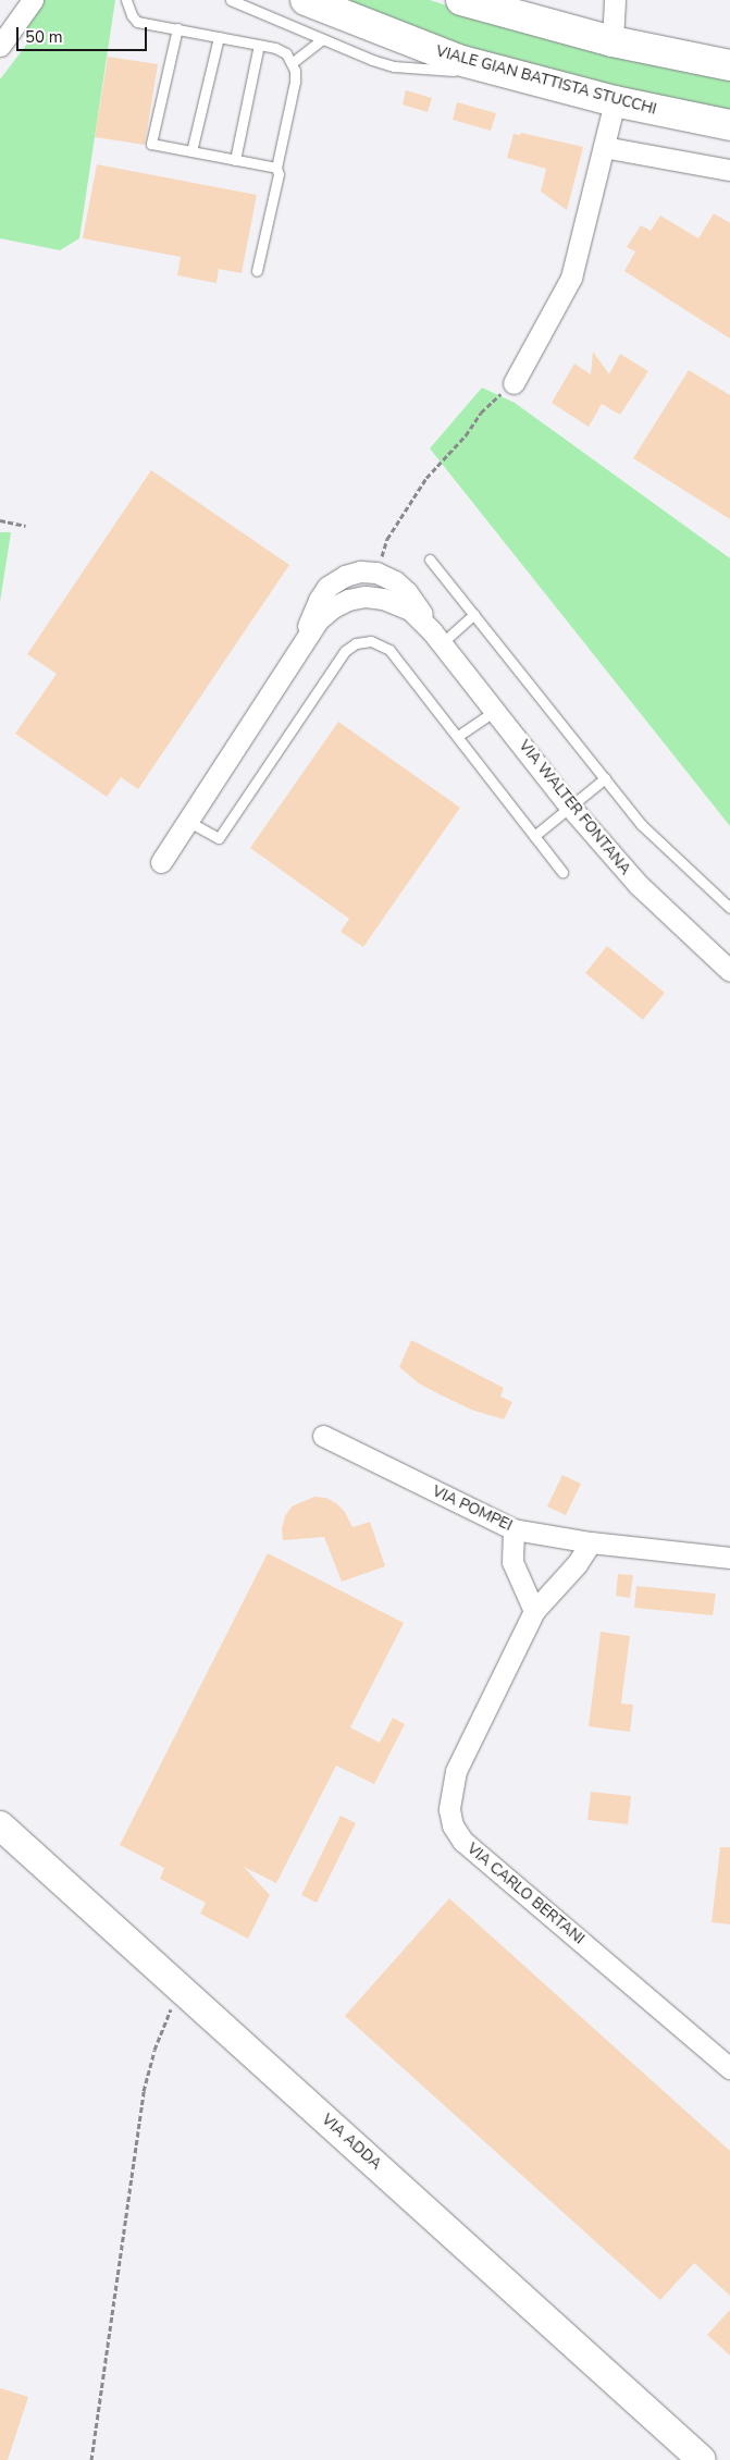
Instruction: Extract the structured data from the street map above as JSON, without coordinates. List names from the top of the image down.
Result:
{
  "streets": {
    "main road": ["VIALE GIAN BATTISTA STUCCHI", "VIA ADDA"],
    "street": ["VIA WALTER FONTANA", "VIA POMPEI", "VIA CARLO BERTANI"]
  },
  "crossings": [
    ["VIA POMPEI", "VIA CARLO BERTANI"]
  ],
  "scale_bar": "50 m"
}
